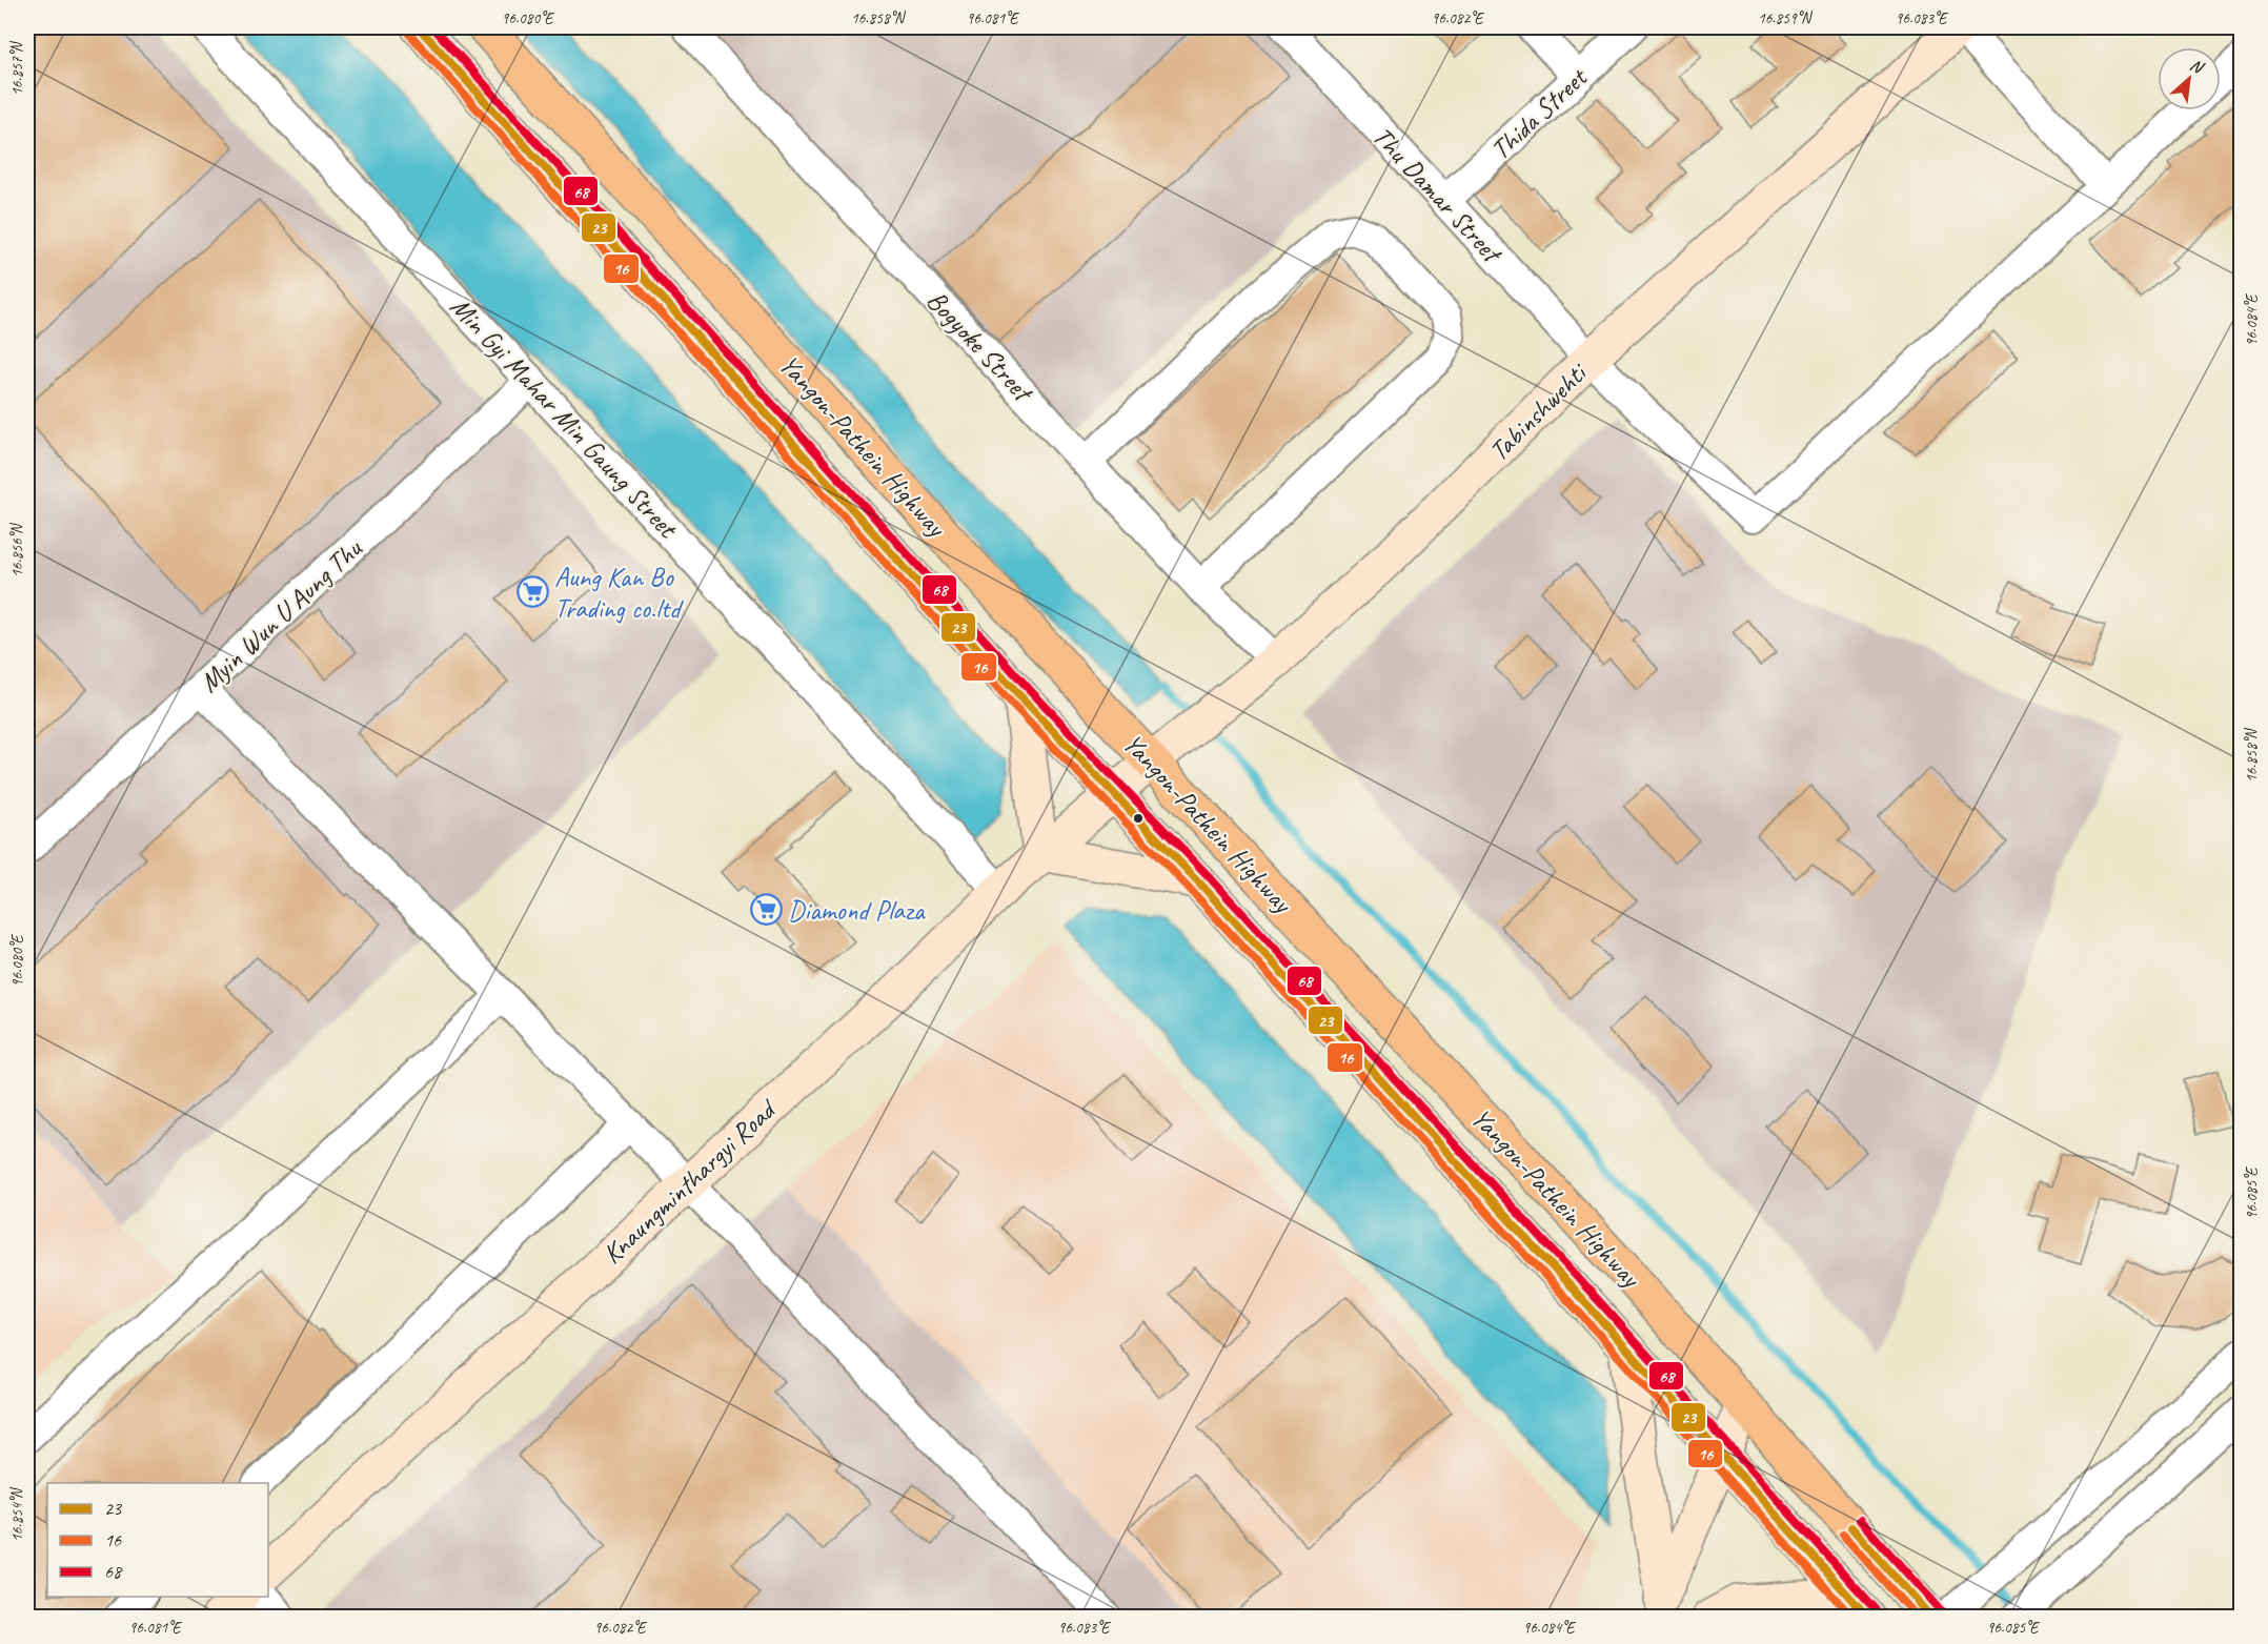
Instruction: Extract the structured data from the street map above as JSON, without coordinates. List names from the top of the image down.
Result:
{
  "streets": {
    "main road": ["Yangon-Pathein Highway"],
    "street": [
      "Thida Street",
      "Thu Damar Street",
      "Bogyoke Street",
      "Tabinshwehti",
      "Min Gyi Mahar Min Gaung Street",
      "Myin Wun U Aung Thu",
      "Knaungminthargyi Road"
    ]
  },
  "crossings": [
    ["Thida Street", "Thu Damar Street"],
    ["Thu Damar Street", "Tabinshwehti"],
    ["Bogyoke Street", "Tabinshwehti"],
    ["Tabinshwehti", "Yangon-Pathein Highway"],
    ["Tabinshwehti", "Knaungminthargyi Road"],
    ["Min Gyi Mahar Min Gaung Street", "Myin Wun U Aung Thu"],
    ["Min Gyi Mahar Min Gaung Street", "Knaungminthargyi Road"],
    ["Yangon-Pathein Highway", "Knaungminthargyi Road"]
  ],
  "places": {
    "supermarket": ["Aung Kan Bo Trading co.ltd", "Diamond Plaza"]
  },
  "lines": ["transit line 23", "transit line 68", "transit line 16"],
  "legend": ["23", "16", "68"],
  "north": "top right",
  "coordinates": [
    "96.080°E",
    "16.858°N",
    "96.081°E",
    "96.082°E",
    "16.859°N",
    "96.083°E",
    "16.857°N",
    "96.084°E",
    "16.856°N",
    "96.085°E",
    "16.854°N"
  ]
}
